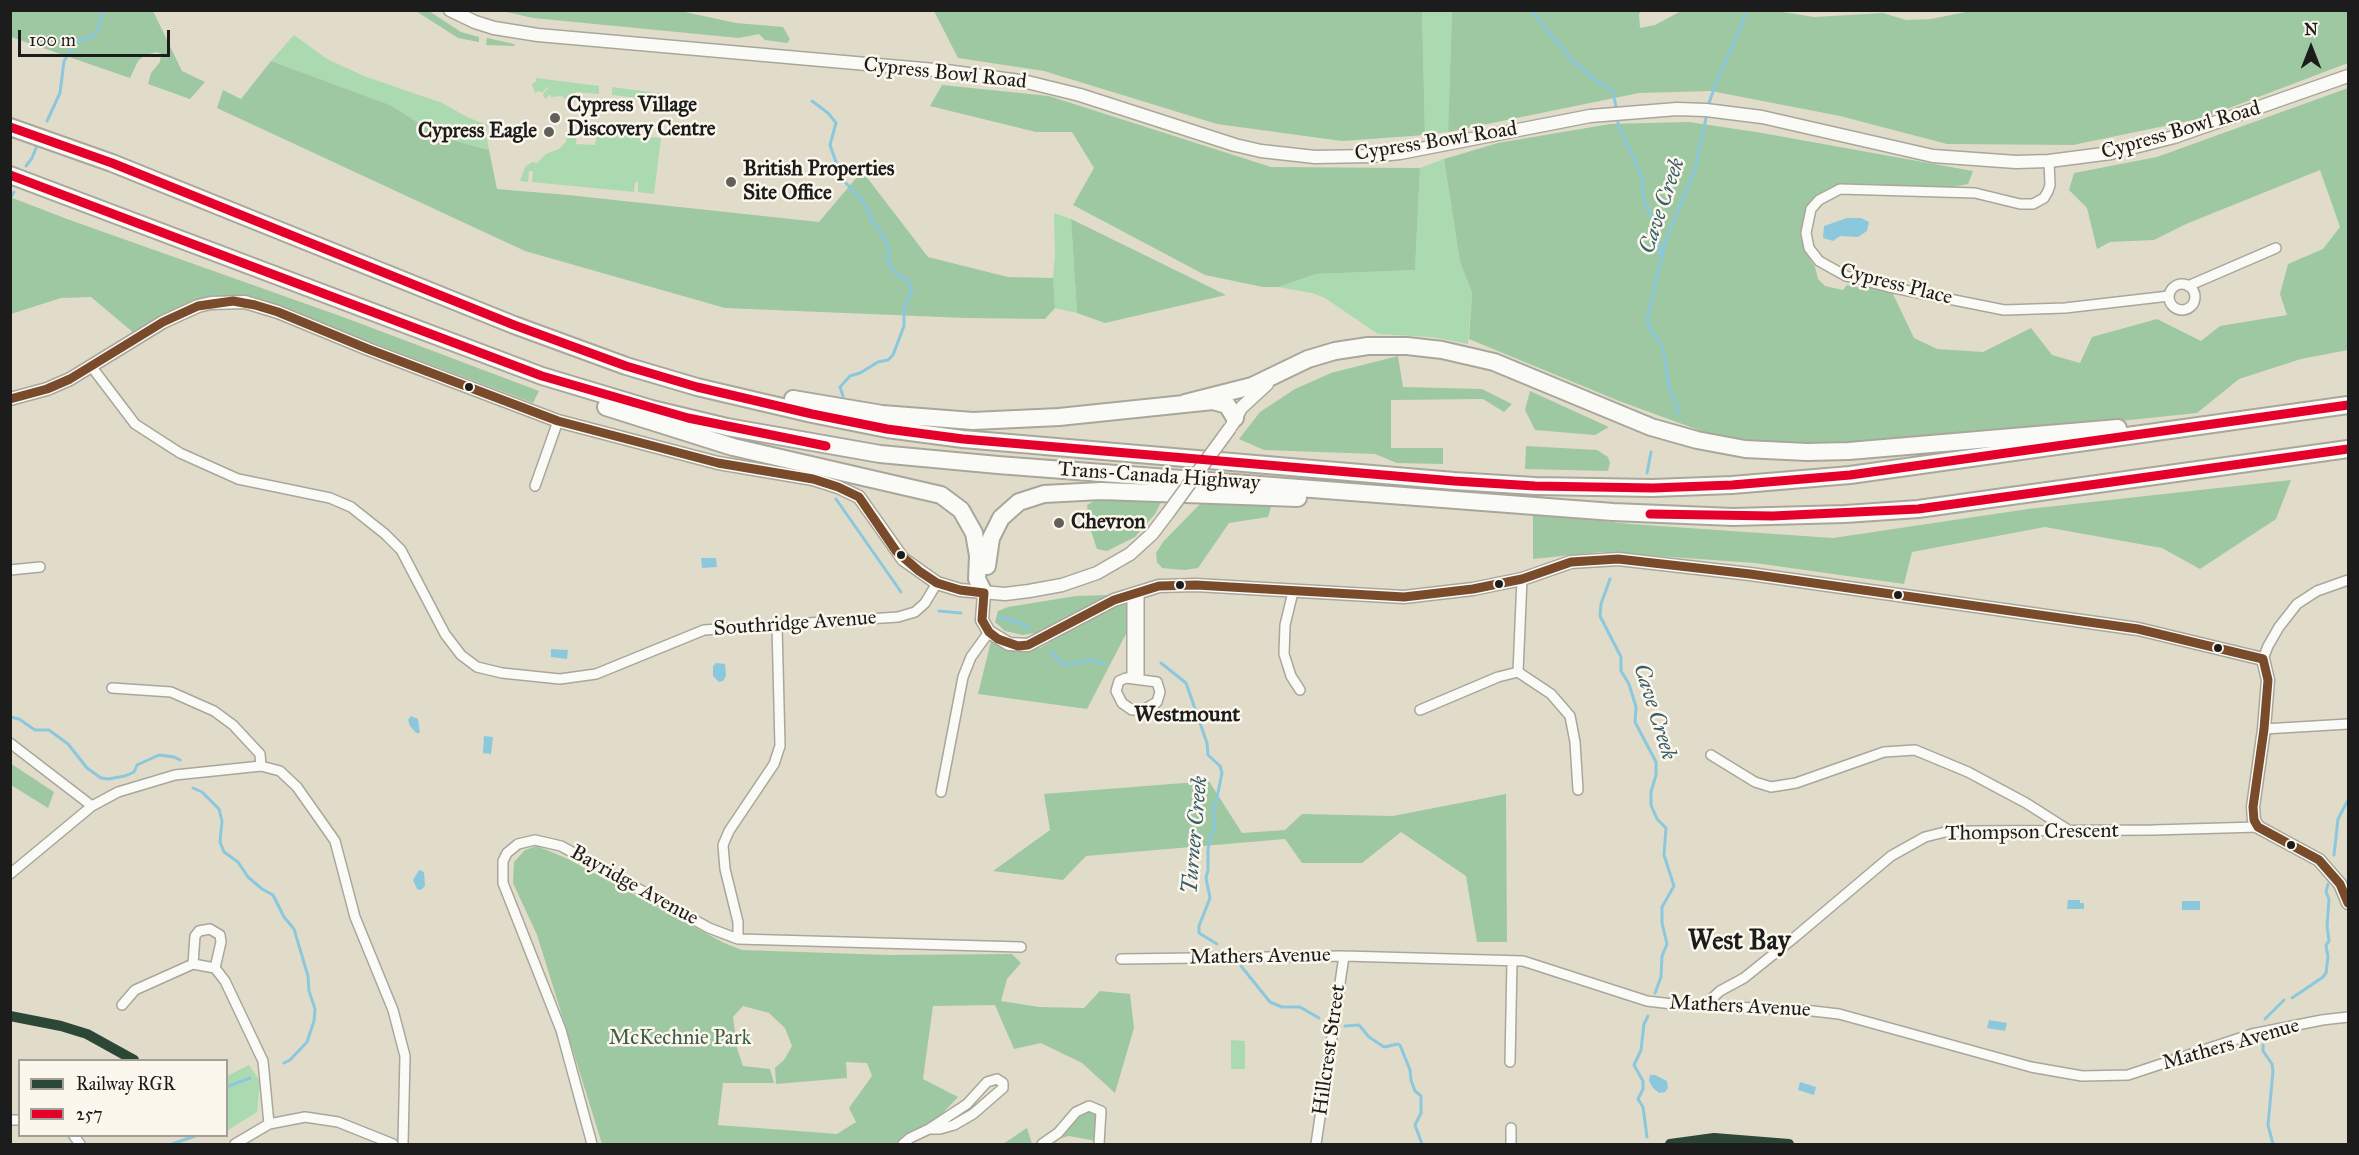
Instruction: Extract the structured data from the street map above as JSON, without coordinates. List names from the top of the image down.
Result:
{
  "streets": {
    "highway": ["Trans-Canada Highway"],
    "street": [
      "Cypress Bowl Road",
      "Cypress Place",
      "Southridge Avenue",
      "Thompson Crescent",
      "Bayridge Avenue",
      "Mathers Avenue",
      "Hillcrest Street"
    ]
  },
  "crossings": [
    ["Cypress Bowl Road", "Cypress Place"],
    ["Southridge Avenue", "Bayridge Avenue"],
    ["Thompson Crescent", "Mathers Avenue"],
    ["Mathers Avenue", "Hillcrest Street"]
  ],
  "districts": ["Westmount", "West Bay"],
  "water": ["Cave Creek", "Turner Creek"],
  "parks": ["McKechnie Park"],
  "places": [
    "Cypress Village Discovery Centre",
    "Cypress Eagle",
    "British Properties Site Office",
    "Chevron"
  ],
  "lines": ["transit line 257", "rail line RGR"],
  "legend": ["Railway RGR", "257"],
  "scale_bar": "100 m",
  "north": "top"
}
